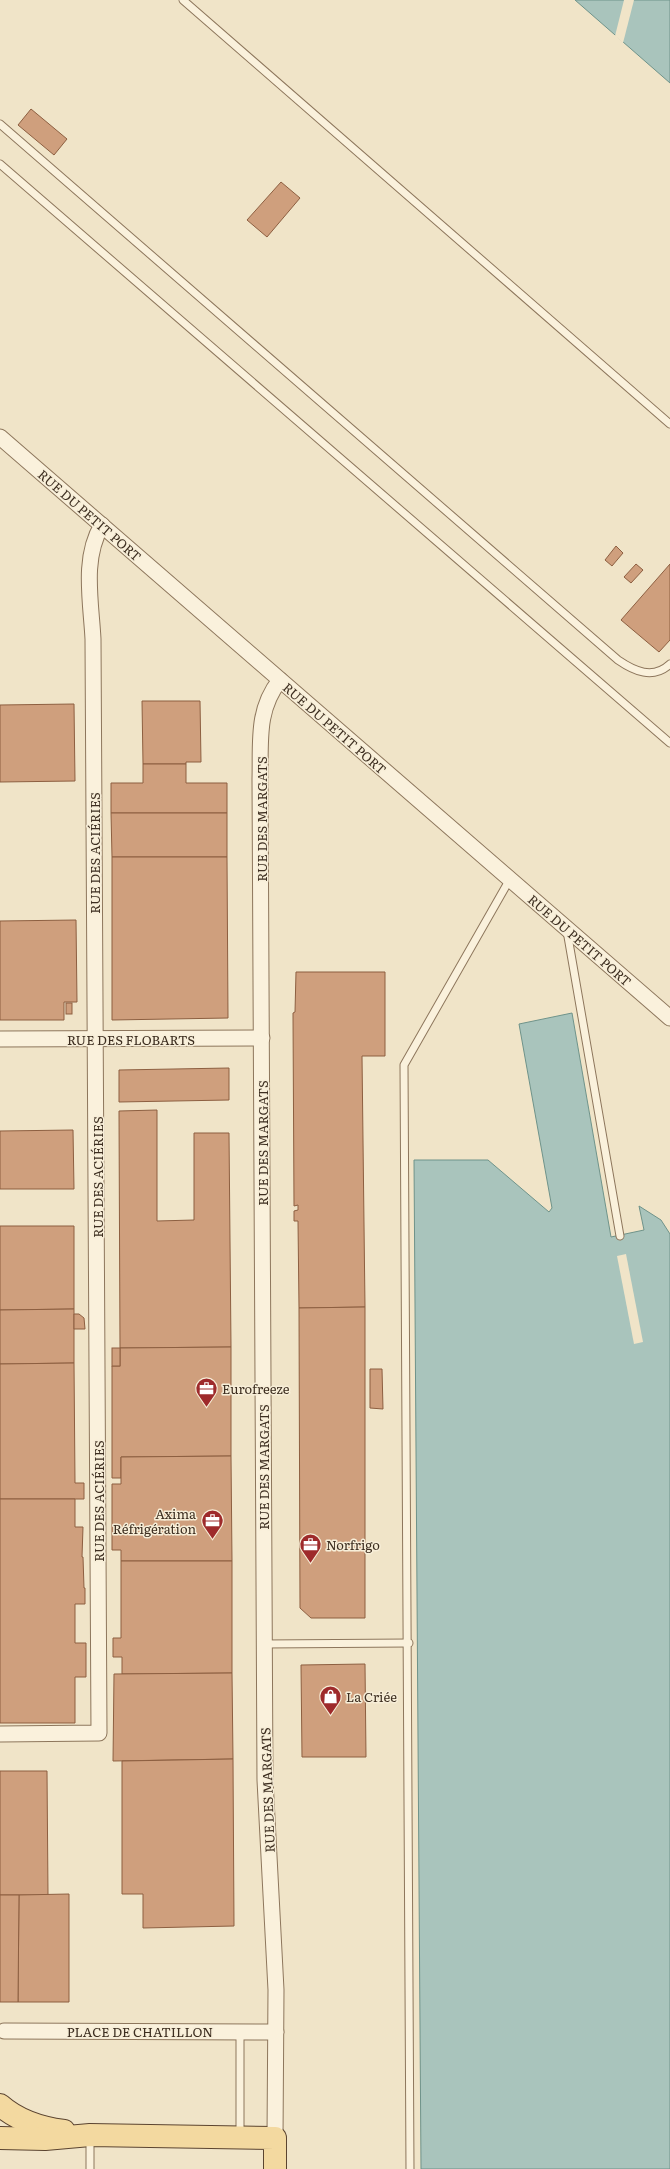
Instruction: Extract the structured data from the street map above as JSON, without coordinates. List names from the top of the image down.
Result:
{
  "streets": {
    "street": [
      "RUE DU PETIT PORT",
      "RUE DES MARGATS",
      "RUE DES ACIÉRIES",
      "RUE DES FLOBARTS",
      "PLACE DE CHATILLON"
    ]
  },
  "crossings": [
    ["RUE DU PETIT PORT", "RUE DES MARGATS"],
    ["RUE DU PETIT PORT", "RUE DES ACIÉRIES"],
    ["RUE DES MARGATS", "RUE DES FLOBARTS"],
    ["RUE DES MARGATS", "PLACE DE CHATILLON"],
    ["RUE DES ACIÉRIES", "RUE DES FLOBARTS"]
  ],
  "places": {
    "office": ["Eurofreeze", "Axima Réfrigération", "Norfrigo"],
    "shop": ["La Criée"]
  }
}
